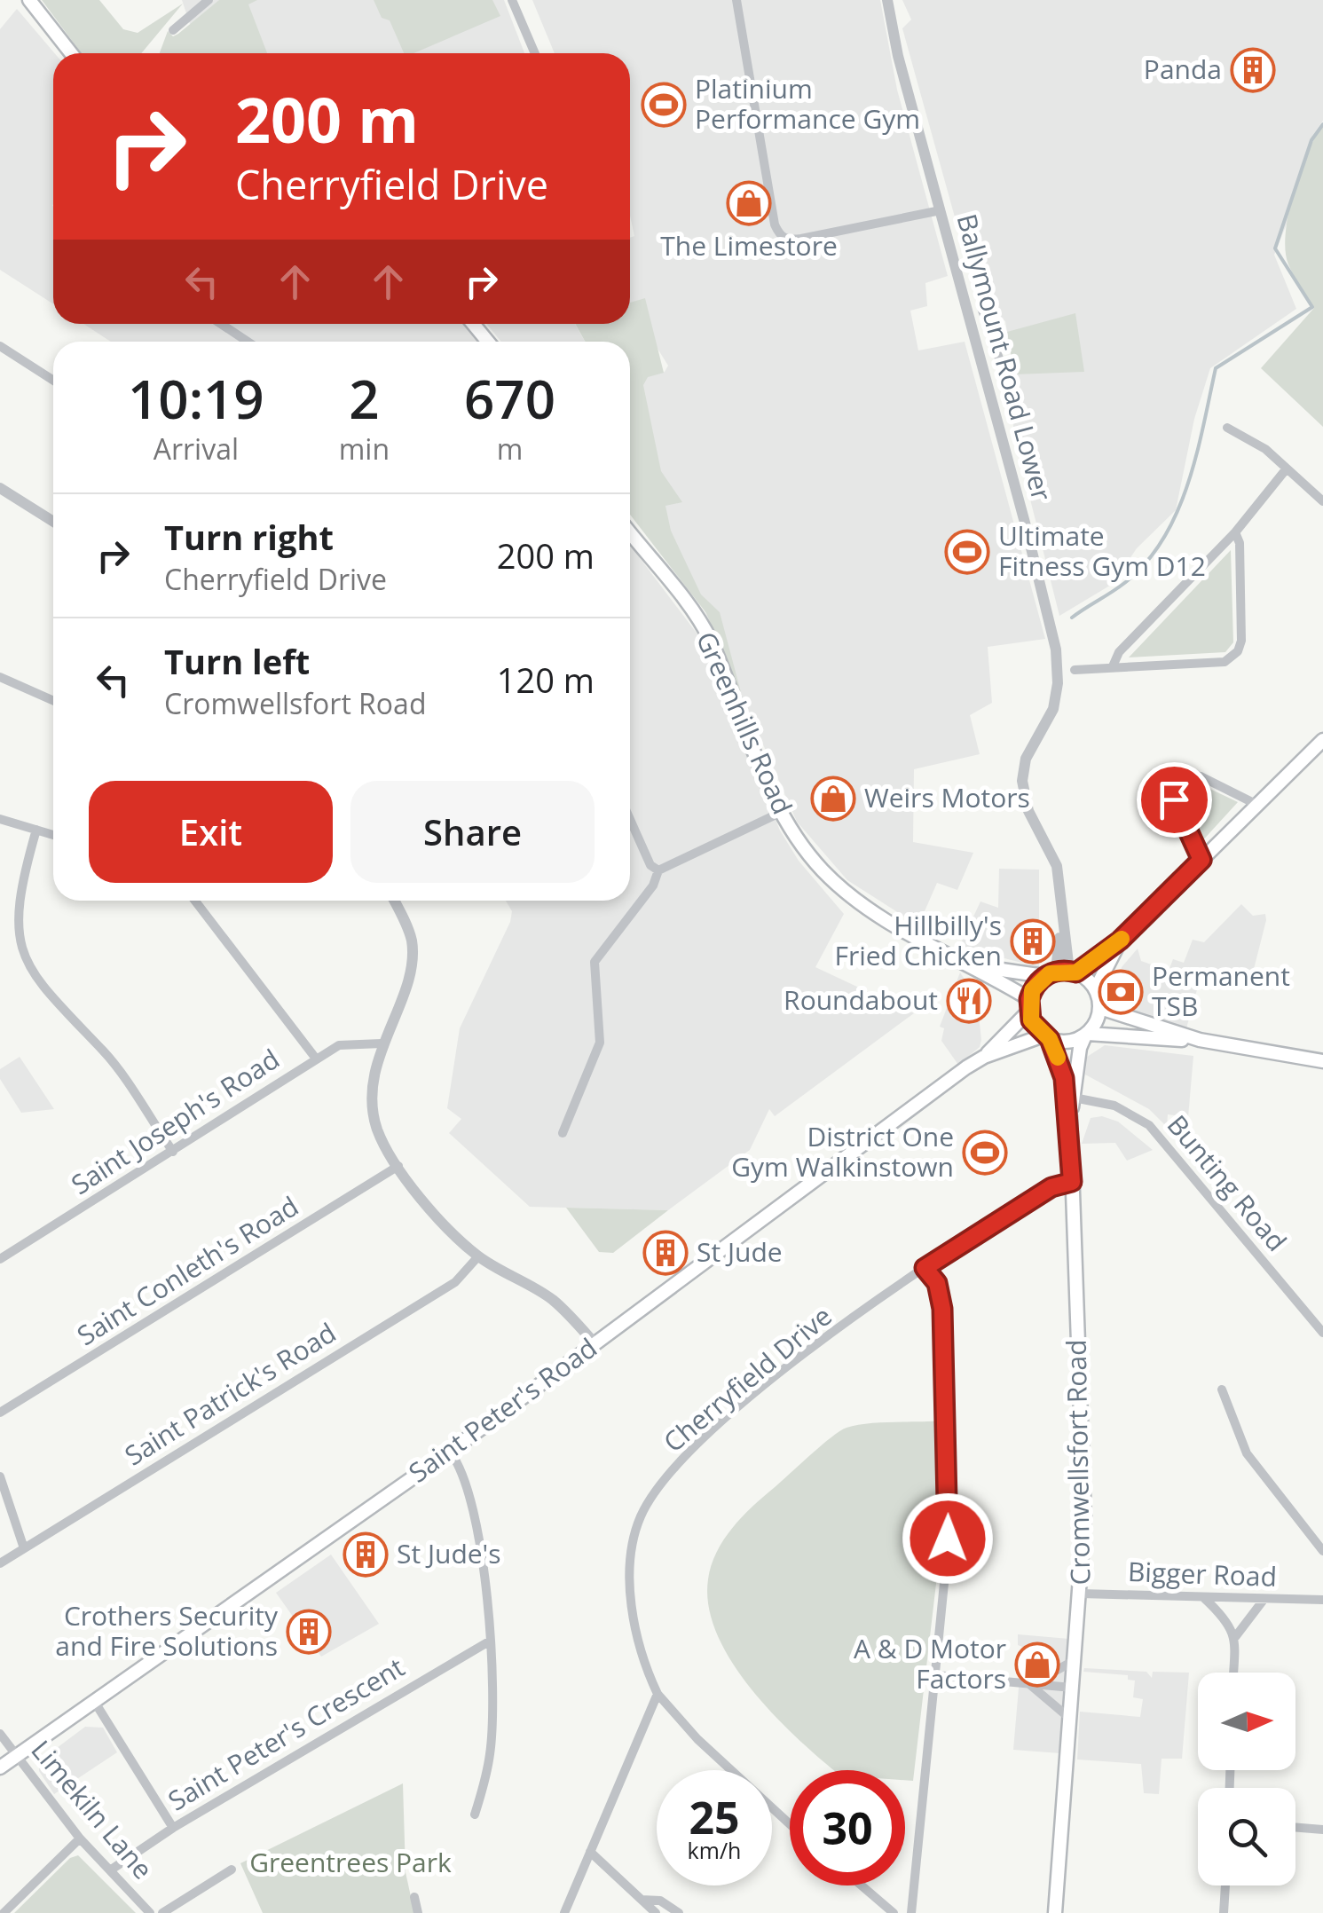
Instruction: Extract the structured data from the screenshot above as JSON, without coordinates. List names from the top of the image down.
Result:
{
  "streets": {
    "main road": ["Greenhills Road", "Saint Peter's Road", "Cromwellsfort Road"],
    "street": [
      "Ballymount Road Lower",
      "Saint Joseph's Road",
      "Bunting Road",
      "Saint Conleth's Road",
      "Cherryfield Drive",
      "Saint Patrick's Road",
      "Bigger Road",
      "Saint Peter's Crescent",
      "Limekiln Lane"
    ]
  },
  "crossings": [
    ["Ballymount Road Lower", "Greenhills Road"],
    ["Ballymount Road Lower", "Saint Peter's Road"],
    ["Ballymount Road Lower", "Cromwellsfort Road"],
    ["Greenhills Road", "Saint Peter's Road"],
    ["Greenhills Road", "Cromwellsfort Road"],
    ["Bunting Road", "Cromwellsfort Road"],
    ["Cherryfield Drive", "Cromwellsfort Road"],
    ["Saint Peter's Road", "Cromwellsfort Road"],
    ["Saint Peter's Road", "Limekiln Lane"],
    ["Cromwellsfort Road", "Bigger Road"],
    ["Saint Peter's Crescent", "Limekiln Lane"]
  ],
  "parks": ["Greentrees Park"],
  "places": {
    "building": [
      "Panda",
      "Hillbilly's Fried Chicken",
      "St Jude",
      "St Jude's",
      "Crothers Security and Fire Solutions"
    ],
    "sports": ["Platinium Performance Gym", "Ultimate Fitness Gym D12", "District One Gym Walkinstown"],
    "shop": ["The Limestore", "Weirs Motors", "A & D Motor Factors"],
    "bank": ["Permanent TSB"],
    "restaurant": ["Roundabout"]
  },
  "north": "right",
  "page": {
    "turn": ["200 m", "Cherryfield Drive"],
    "eta": [
      "10:19",
      "Arrival",
      "2",
      "min",
      "670",
      "m"
    ],
    "list": [
      {
        "name": "Turn right",
        "note": "Cherryfield Drive",
        "value": "200 m"
      },
      {
        "name": "Turn left",
        "note": "Cromwellsfort Road",
        "value": "120 m"
      }
    ],
    "buttons": ["Exit", "Share"],
    "speed": "25 km/h",
    "limit": "30"
  }
}
